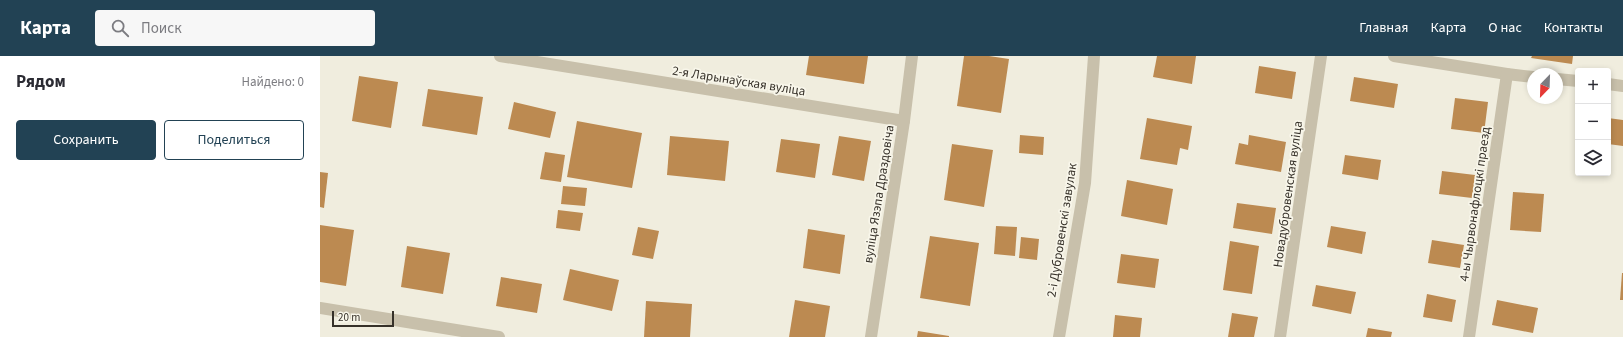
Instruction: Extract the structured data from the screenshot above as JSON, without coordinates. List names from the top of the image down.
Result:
{
  "streets": {
    "street": [
      "2-я Ларынаўская вуліца",
      "вуліца Язэпа Драздовіча",
      "Новадубровенская вуліца",
      "4-ы Чырвонафлоцкі праезд",
      "2-і Дубровенскі завулак"
    ]
  },
  "crossings": [
    ["2-я Ларынаўская вуліца", "вуліца Язэпа Драздовіча"]
  ],
  "scale_bar": "20 m",
  "north": "bottom left",
  "page": {
    "header": "Карта",
    "search": "Поиск",
    "nav": [
      "Главная",
      "Карта",
      "О нас",
      "Контакты"
    ],
    "heading": ["Рядом", "Найдено: 0"],
    "map_buttons": ["+", "−"],
    "buttons": ["Сохранить", "Поделиться"],
    "scale": "20 m"
  }
}
